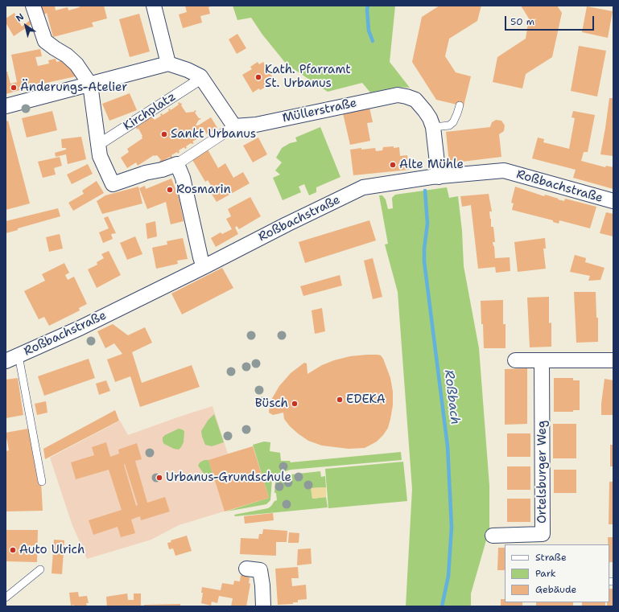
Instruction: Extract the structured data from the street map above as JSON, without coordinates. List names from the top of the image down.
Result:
{
  "streets": {
    "street": [
      "Müllerstraße",
      "Kirchplatz",
      "Roßbachstraße",
      "Ortelsburger Weg"
    ]
  },
  "crossings": [
    ["Müllerstraße", "Roßbachstraße"]
  ],
  "water": ["Roßbach"],
  "places": [
    "Kath. Pfarramt St. Urbanus",
    "Änderungs-Atelier",
    "Sankt Urbanus",
    "Alte Mühle",
    "Rosmarin",
    "EDEKA",
    "Büsch",
    "Urbanus-Grundschule",
    "Auto Ulrich"
  ],
  "legend": ["Straße", "Park", "Gebäude"],
  "scale_bar": "50 m",
  "north": "top left"
}
